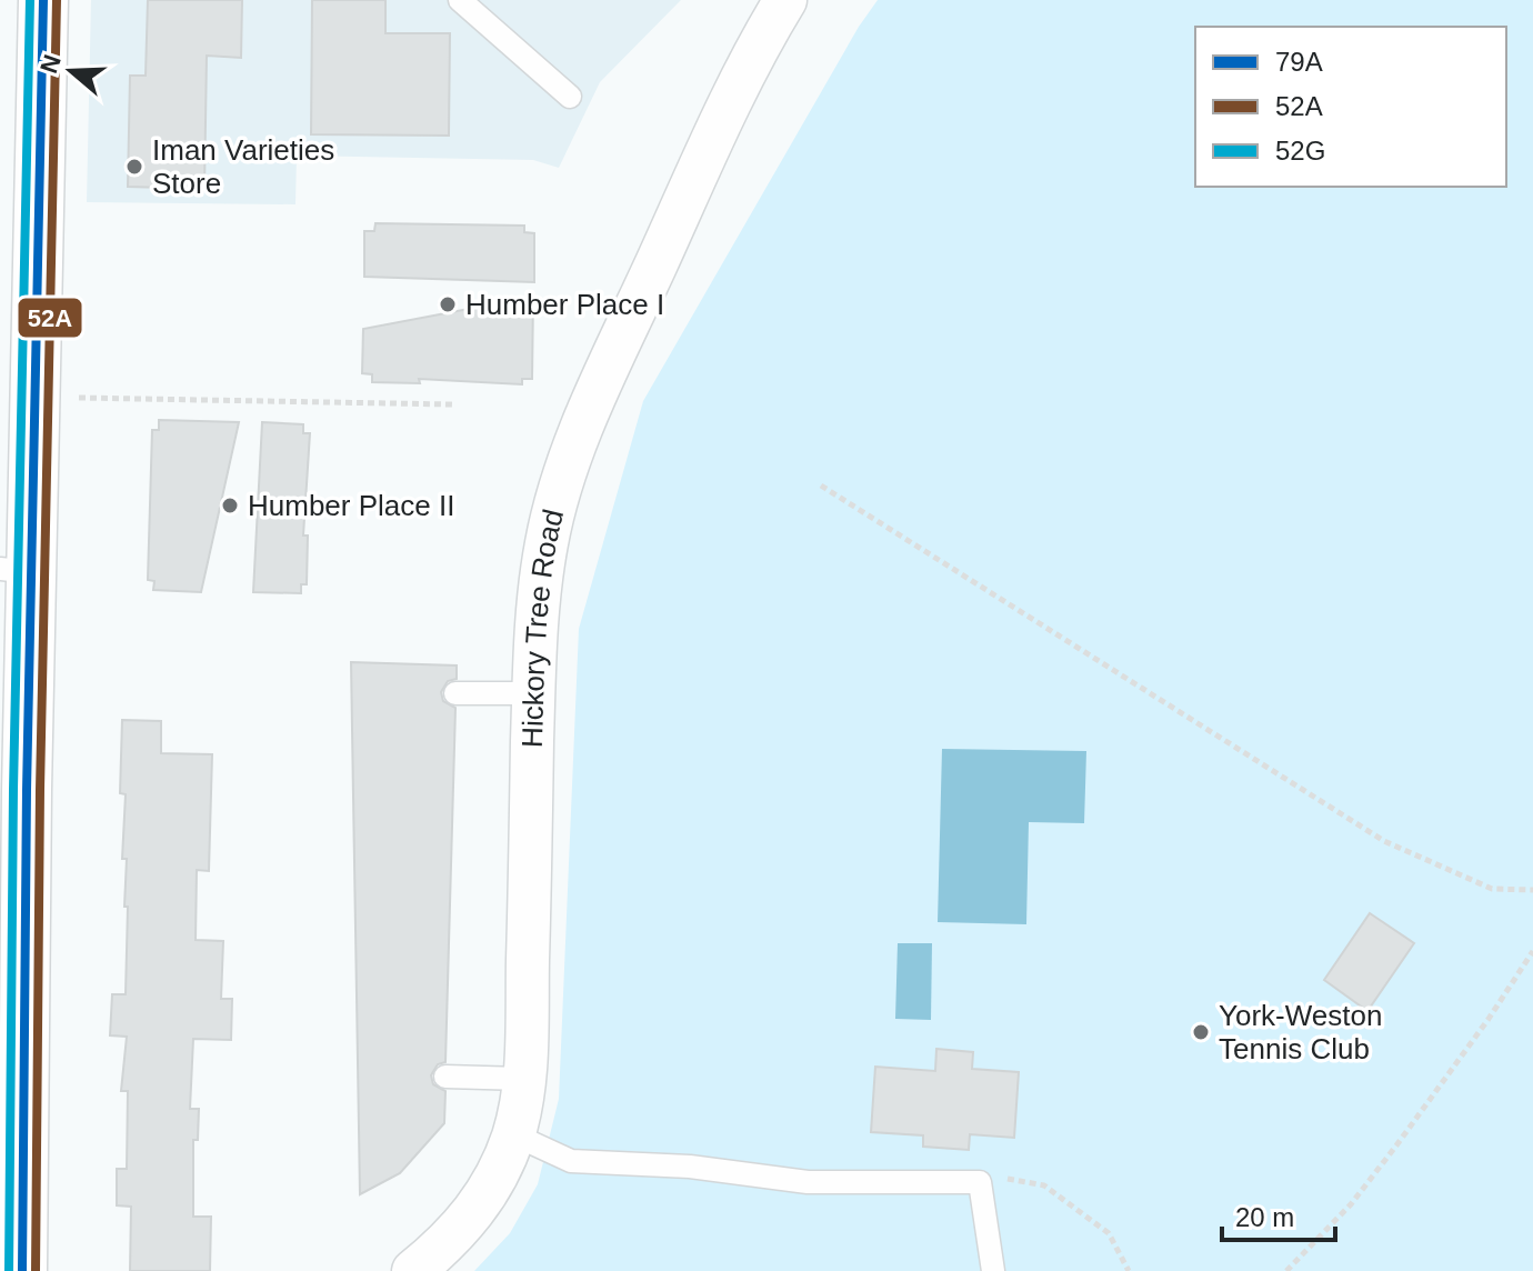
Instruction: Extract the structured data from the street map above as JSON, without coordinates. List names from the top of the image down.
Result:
{
  "streets": {
    "street": ["Hickory Tree Road"]
  },
  "places": [
    "Iman Varieties Store",
    "Humber Place I",
    "Humber Place II",
    "York-Weston Tennis Club"
  ],
  "lines": ["transit line 79A", "transit line 52A", "transit line 52G"],
  "legend": ["79A", "52A", "52G"],
  "scale_bar": "20 m",
  "north": "left"
}
